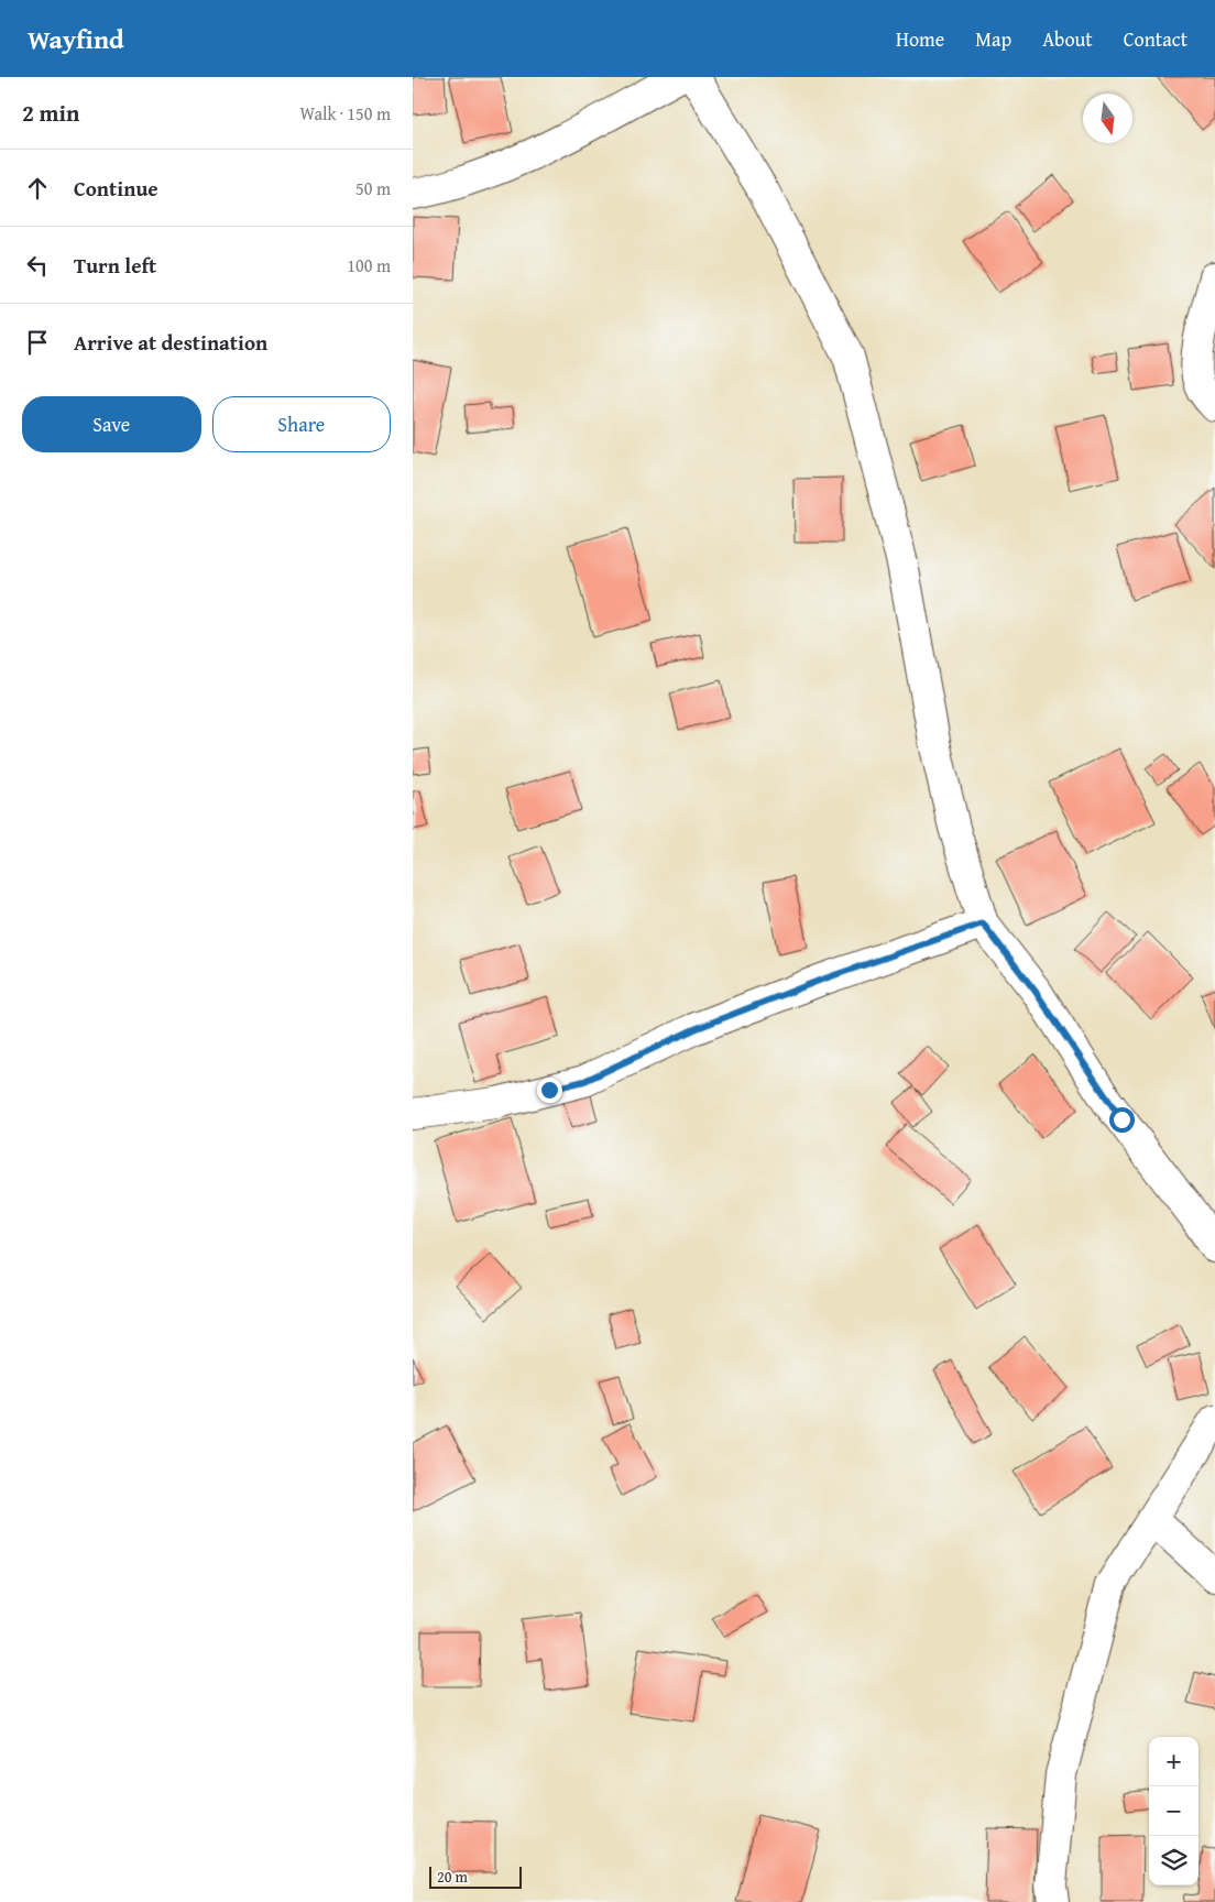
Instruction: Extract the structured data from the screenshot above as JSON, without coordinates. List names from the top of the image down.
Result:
{
  "scale_bar": "20 m",
  "north": "bottom",
  "page": {
    "header": "Wayfind",
    "nav": [
      "Home",
      "Map",
      "About",
      "Contact"
    ],
    "heading": ["2 min", "Walk · 150 m"],
    "list": [
      ["Continue", "50 m"],
      ["Turn left", "100 m"],
      "Arrive at destination"
    ],
    "buttons": ["Save", "Share"],
    "map_buttons": ["+", "−"],
    "scale": "20 m"
  }
}
